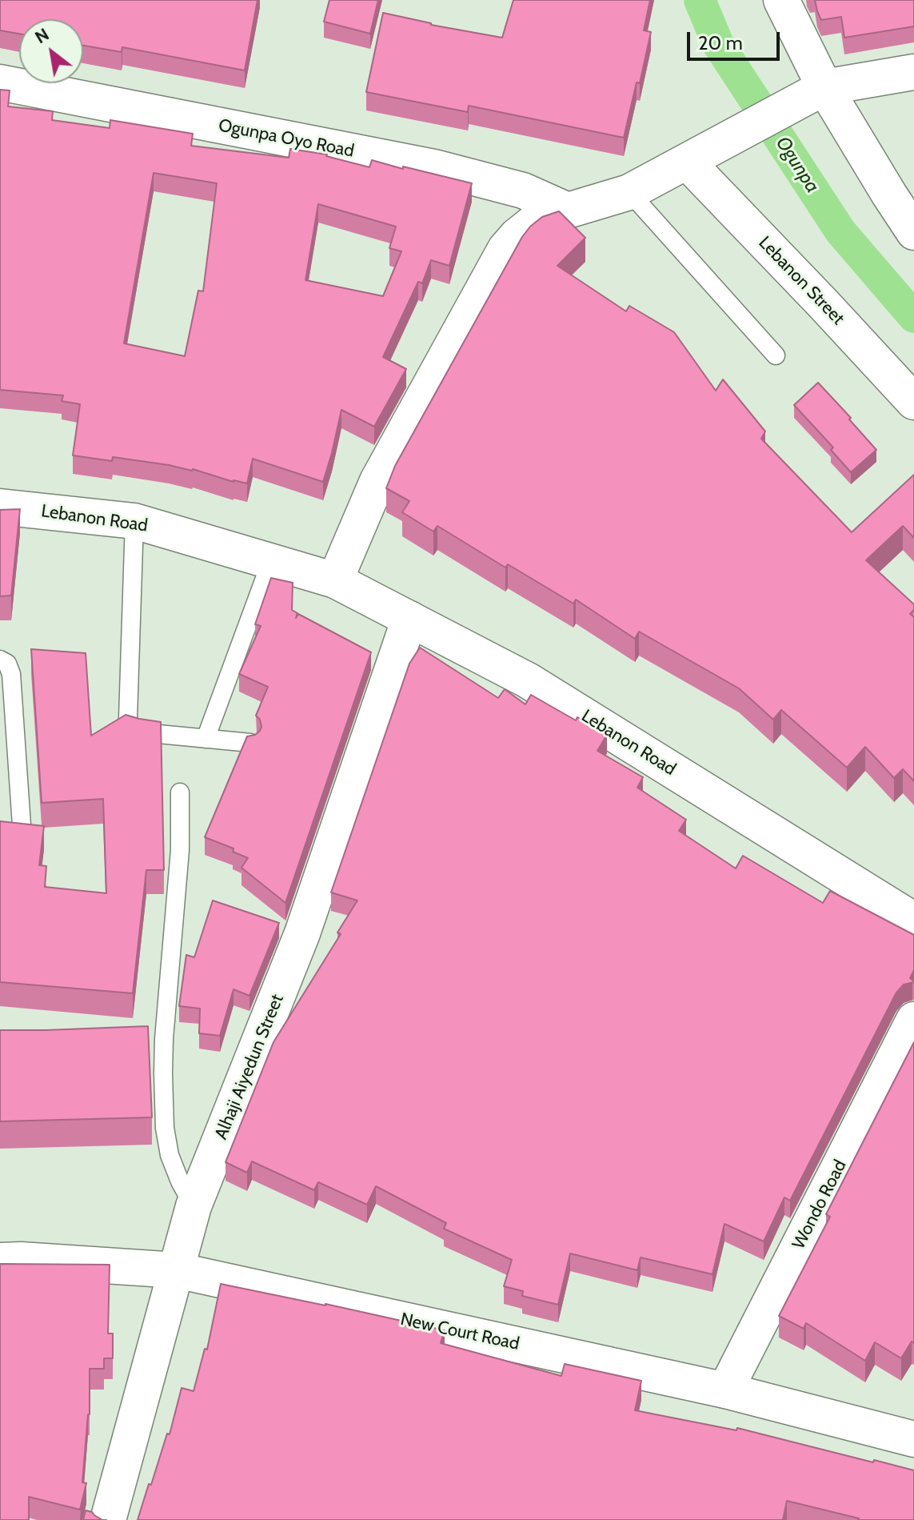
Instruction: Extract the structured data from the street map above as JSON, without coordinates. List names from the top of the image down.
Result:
{
  "streets": {
    "street": [
      "Ogunpa Oyo Road",
      "Lebanon Street",
      "Lebanon Road",
      "Alhaji Aiyedun Street",
      "Wondo Road",
      "New Court Road"
    ]
  },
  "crossings": [
    ["Lebanon Road", "Alhaji Aiyedun Street"],
    ["Alhaji Aiyedun Street", "New Court Road"],
    ["Wondo Road", "New Court Road"]
  ],
  "water": ["Ogunpa"],
  "scale_bar": "20 m",
  "north": "top left"
}
